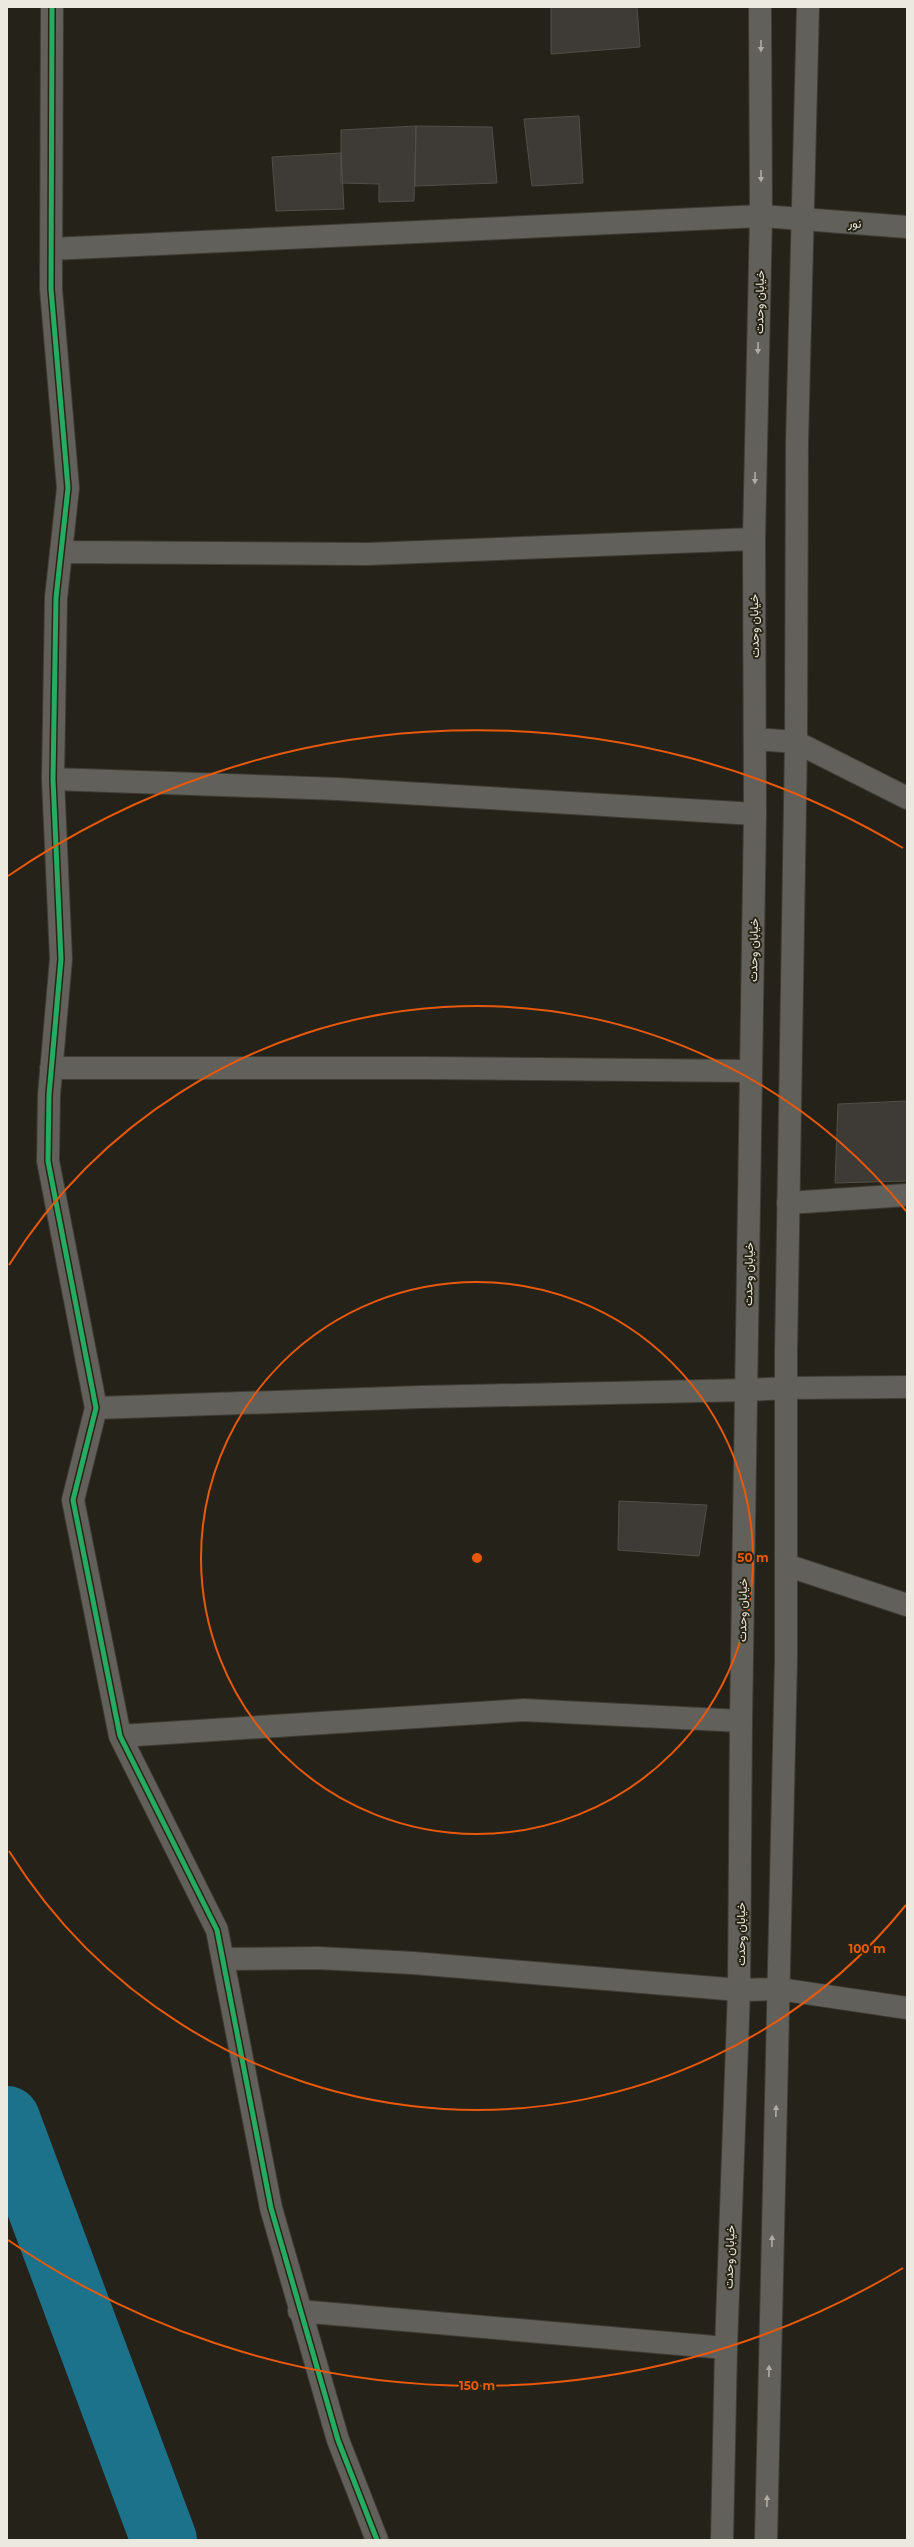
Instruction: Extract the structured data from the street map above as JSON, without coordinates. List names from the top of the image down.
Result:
{
  "streets": {
    "street": ["نور", "خیابان وحدت"]
  },
  "crossings": [
    ["نور", "خیابان وحدت"]
  ],
  "rings": ["50 m", "100 m", "150 m"]
}
